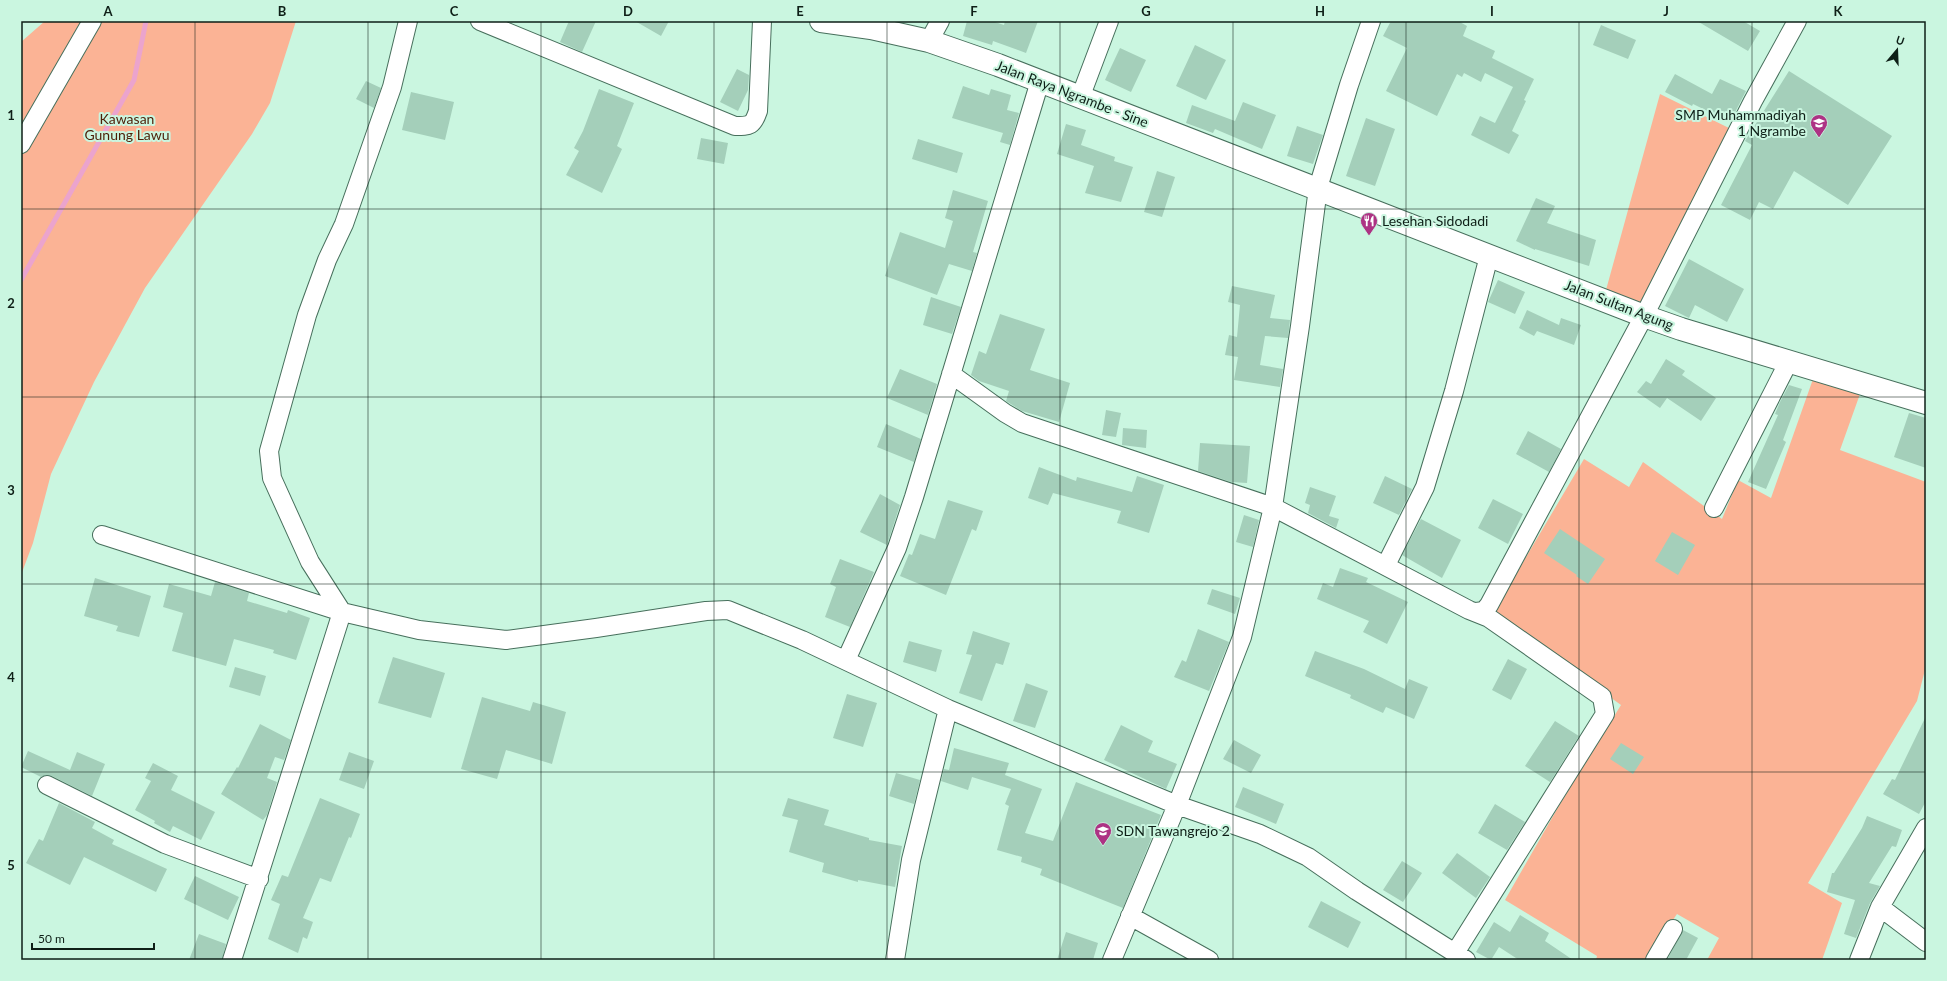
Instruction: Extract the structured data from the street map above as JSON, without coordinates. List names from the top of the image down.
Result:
{
  "streets": {
    "main road": ["Jalan Raya Ngrambe - Sine", "Jalan Sultan Agung"]
  },
  "crossings": [
    ["Jalan Raya Ngrambe - Sine", "Jalan Sultan Agung"]
  ],
  "parks": ["Kawasan Gunung Lawu"],
  "places": {
    "school or university": ["SMP Muhammadiyah 1 Ngrambe", "SDN Tawangrejo 2"],
    "restaurant": ["Lesehan Sidodadi"]
  },
  "scale_bar": "50 m",
  "north": "top",
  "grid": {
    "columns": [
      "A",
      "B",
      "C",
      "D",
      "E",
      "F",
      "G",
      "H",
      "I",
      "J",
      "K"
    ],
    "rows": [
      "1",
      "2",
      "3",
      "4",
      "5"
    ]
  }
}
